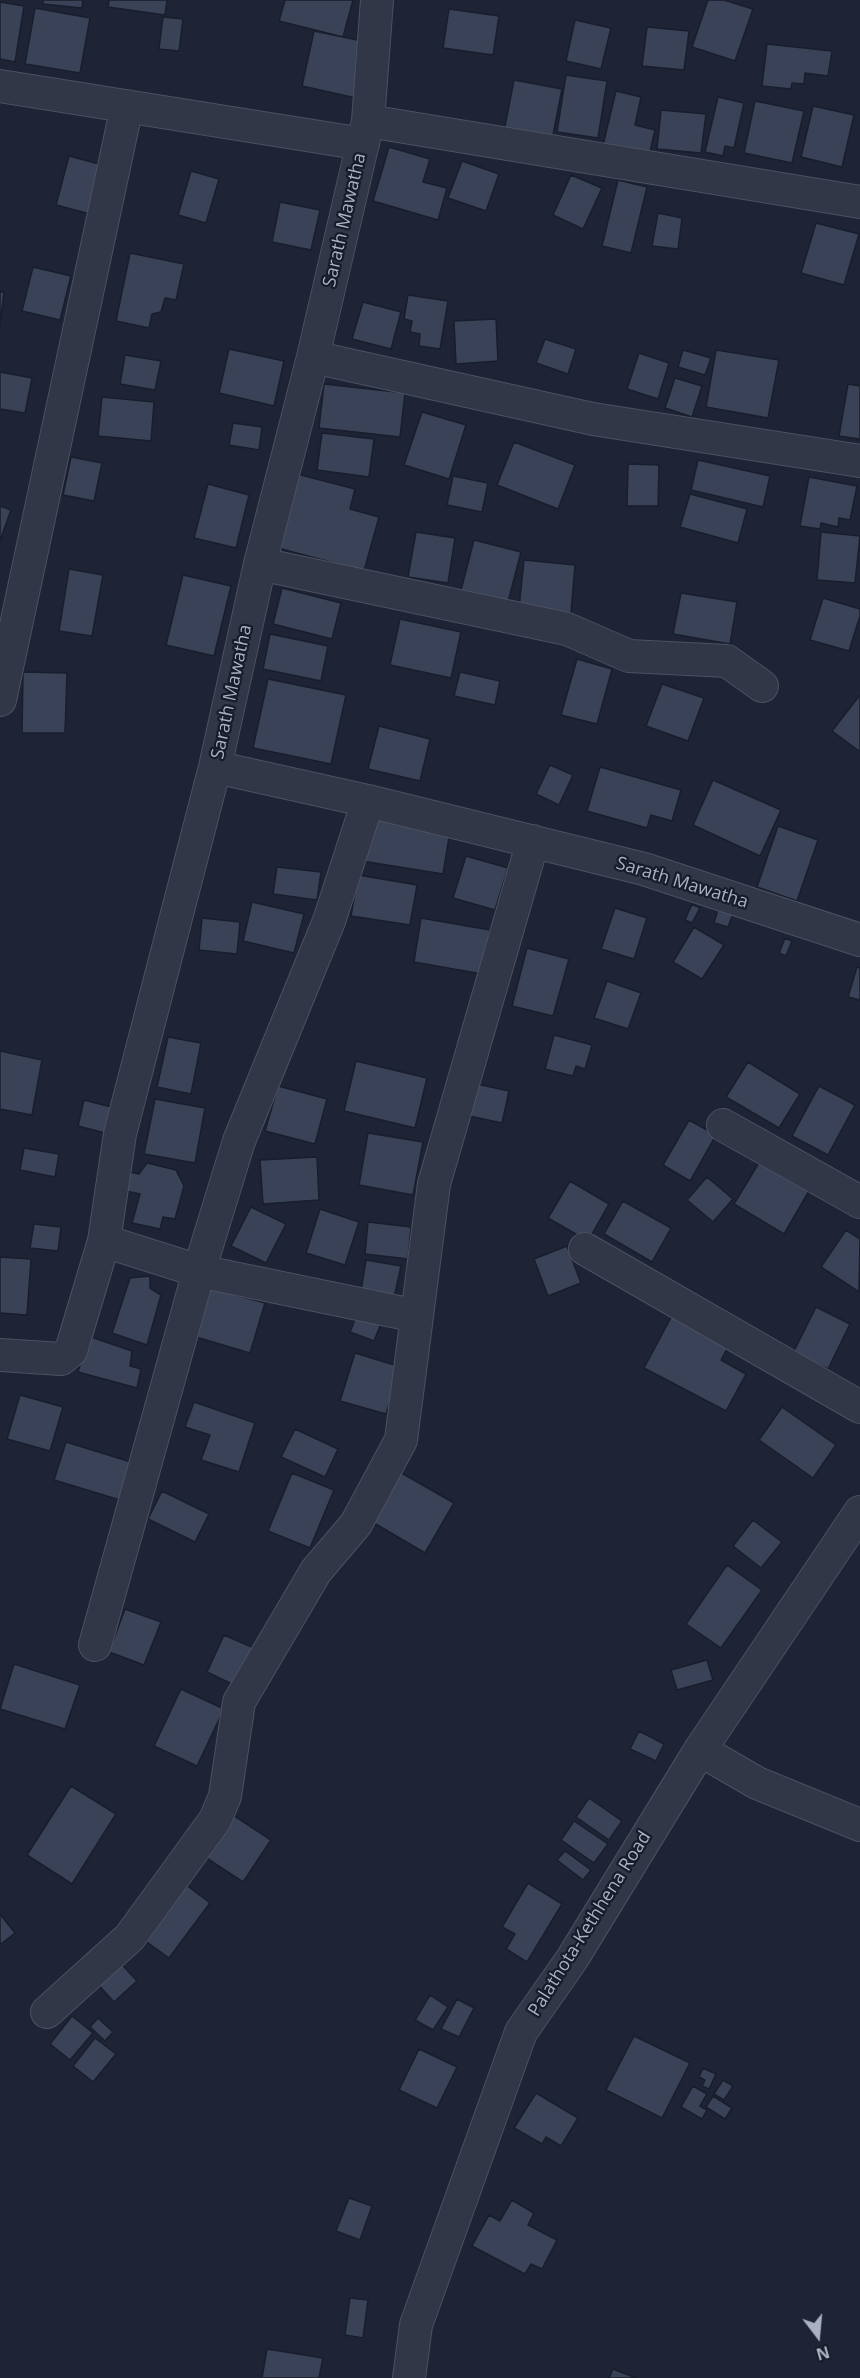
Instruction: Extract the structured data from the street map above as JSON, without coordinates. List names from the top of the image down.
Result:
{
  "streets": {
    "street": ["Sarath Mawatha", "Palathota-Kethhena Road"]
  },
  "north": "bottom"
}
